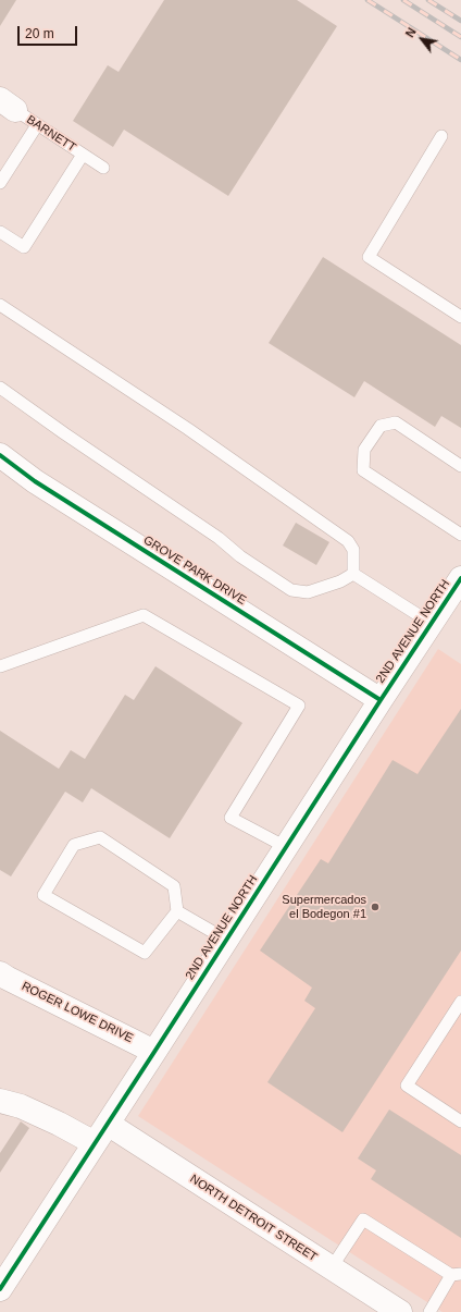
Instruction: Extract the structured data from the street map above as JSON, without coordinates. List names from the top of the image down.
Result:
{
  "streets": {
    "street": [
      "GROVE PARK DRIVE",
      "2ND AVENUE NORTH",
      "ROGER LOWE DRIVE",
      "NORTH DETROIT STREET"
    ],
    "lane": ["BARNETT"]
  },
  "crossings": [
    ["GROVE PARK DRIVE", "2ND AVENUE NORTH"],
    ["2ND AVENUE NORTH", "ROGER LOWE DRIVE"],
    ["2ND AVENUE NORTH", "NORTH DETROIT STREET"]
  ],
  "places": ["Supermercados el Bodegon #1"],
  "scale_bar": "20 m",
  "north": "top left"
}
